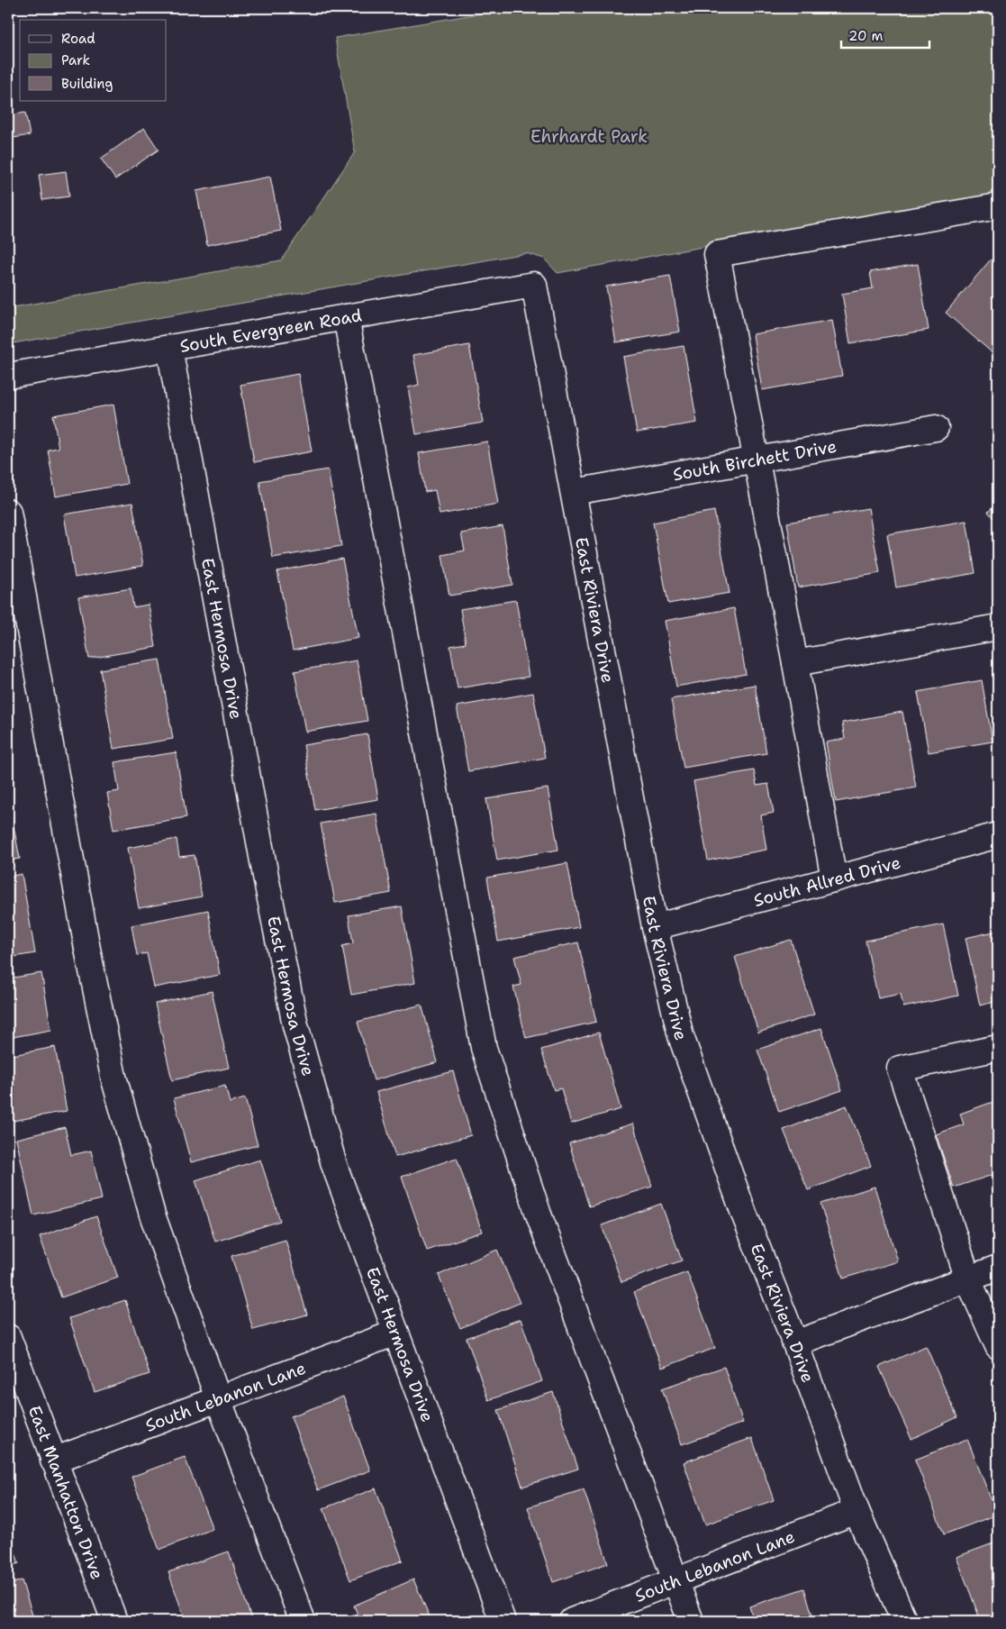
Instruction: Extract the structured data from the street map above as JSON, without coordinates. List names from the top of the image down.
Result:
{
  "streets": {
    "street": [
      "South Evergreen Road",
      "South Birchett Drive",
      "East Riviera Drive",
      "East Hermosa Drive",
      "South Allred Drive",
      "South Lebanon Lane",
      "East Manhatton Drive"
    ]
  },
  "crossings": [
    ["South Evergreen Road", "East Riviera Drive"],
    ["South Evergreen Road", "East Hermosa Drive"],
    ["South Birchett Drive", "East Riviera Drive"],
    ["East Riviera Drive", "South Allred Drive"],
    ["East Riviera Drive", "South Lebanon Lane"],
    ["East Hermosa Drive", "South Lebanon Lane"],
    ["South Lebanon Lane", "East Manhatton Drive"]
  ],
  "parks": ["Ehrhardt Park"],
  "legend": ["Road", "Park", "Building"],
  "scale_bar": "20 m"
}
